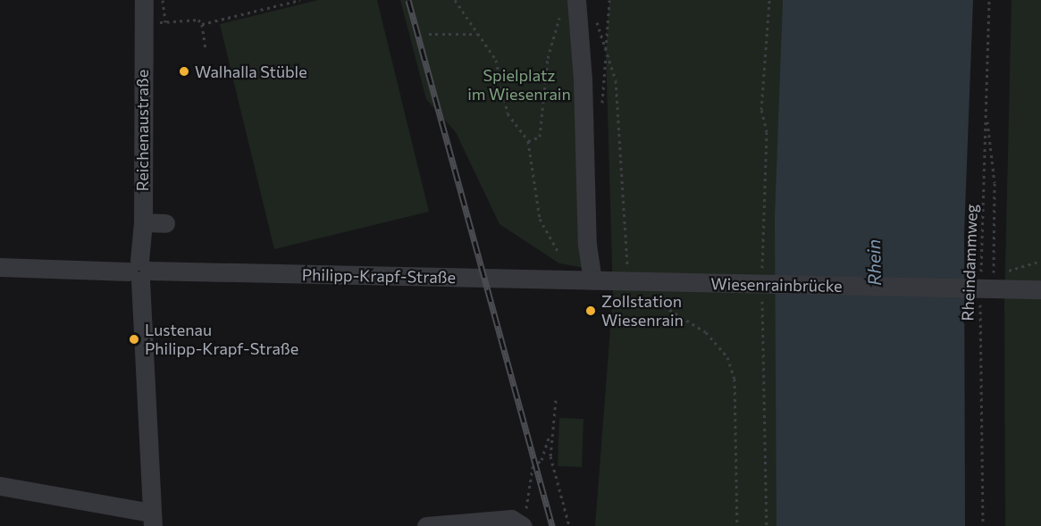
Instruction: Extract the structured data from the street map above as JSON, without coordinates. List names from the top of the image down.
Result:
{
  "streets": {
    "street": ["Reichenaustraße", "Philipp-Krapf-Straße", "Wiesenrainbrücke"],
    "path": ["Rheindammweg"]
  },
  "crossings": [
    ["Reichenaustraße", "Philipp-Krapf-Straße"],
    ["Philipp-Krapf-Straße", "Wiesenrainbrücke"]
  ],
  "water": ["Rhein"],
  "parks": ["Spielplatz im Wiesenrain"],
  "places": ["Walhalla Stüble", "Zollstation Wiesenrain", "Lustenau Philipp-Krapf-Straße"]
}
